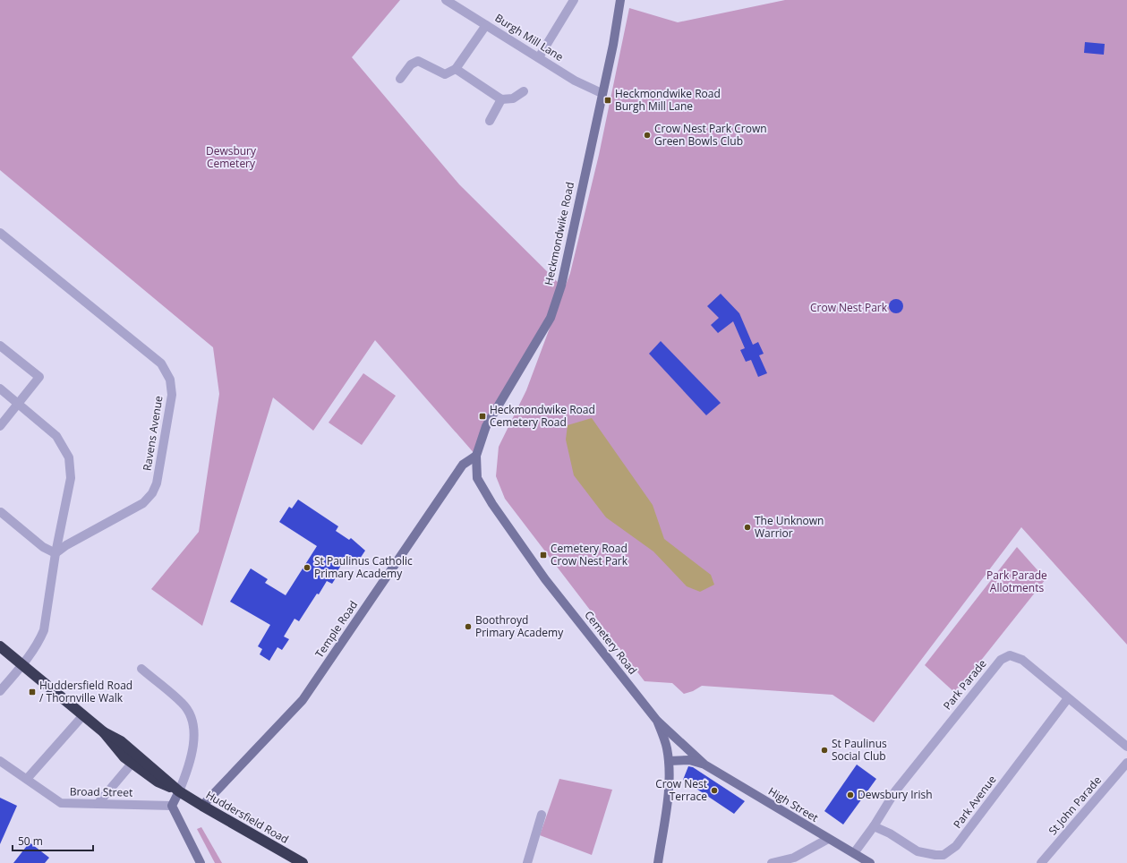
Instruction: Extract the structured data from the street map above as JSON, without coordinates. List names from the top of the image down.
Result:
{
  "streets": {
    "highway": ["Huddersfield Road"],
    "main road": [
      "Heckmondwike Road",
      "Temple Road",
      "Cemetery Road",
      "High Street"
    ],
    "street": [
      "Burgh Mill Lane",
      "Ravens Avenue",
      "Park Parade",
      "Broad Street",
      "Park Avenue",
      "St John Parade"
    ]
  },
  "crossings": [
    ["Burgh Mill Lane", "Heckmondwike Road"],
    ["Heckmondwike Road", "Temple Road"],
    ["Heckmondwike Road", "Cemetery Road"],
    ["Temple Road", "Cemetery Road"],
    ["Temple Road", "Huddersfield Road"],
    ["Cemetery Road", "High Street"],
    ["Park Parade", "Park Avenue"],
    ["Park Parade", "High Street"]
  ],
  "parks": ["Dewsbury Cemetery", "Crow Nest Park", "Park Parade Allotments"],
  "places": {
    "transit": [
      "Heckmondwike Road Burgh Mill Lane",
      "Heckmondwike Road Cemetery Road",
      "Cemetery Road Crow Nest Park",
      "Huddersfield Road / Thornville Walk"
    ],
    "other": [
      "Crow Nest Park Crown Green Bowls Club",
      "The Unknown Warrior",
      "St Paulinus Catholic Primary Academy",
      "Boothroyd Primary Academy",
      "St Paulinus Social Club",
      "Crow Nest Terrace",
      "Dewsbury Irish"
    ]
  },
  "scale_bar": "50 m"
}
